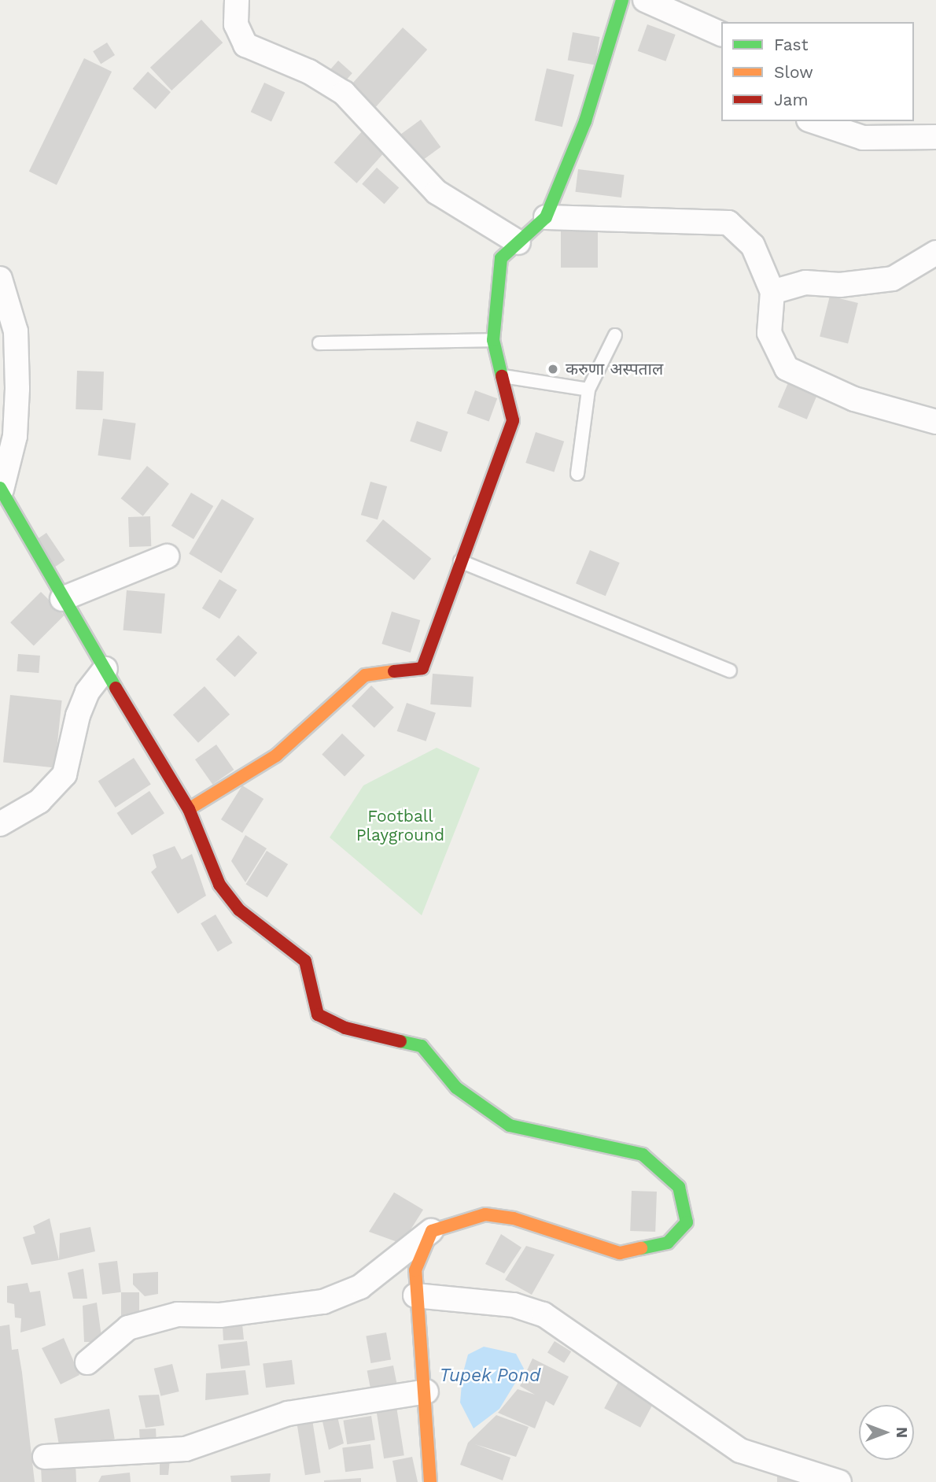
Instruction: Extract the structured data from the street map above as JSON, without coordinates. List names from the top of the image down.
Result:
{
  "water": ["Tupek Pond"],
  "parks": ["Football Playground"],
  "places": ["करुणा अस्पताल"],
  "legend": ["Fast", "Slow", "Jam"],
  "north": "right"
}
